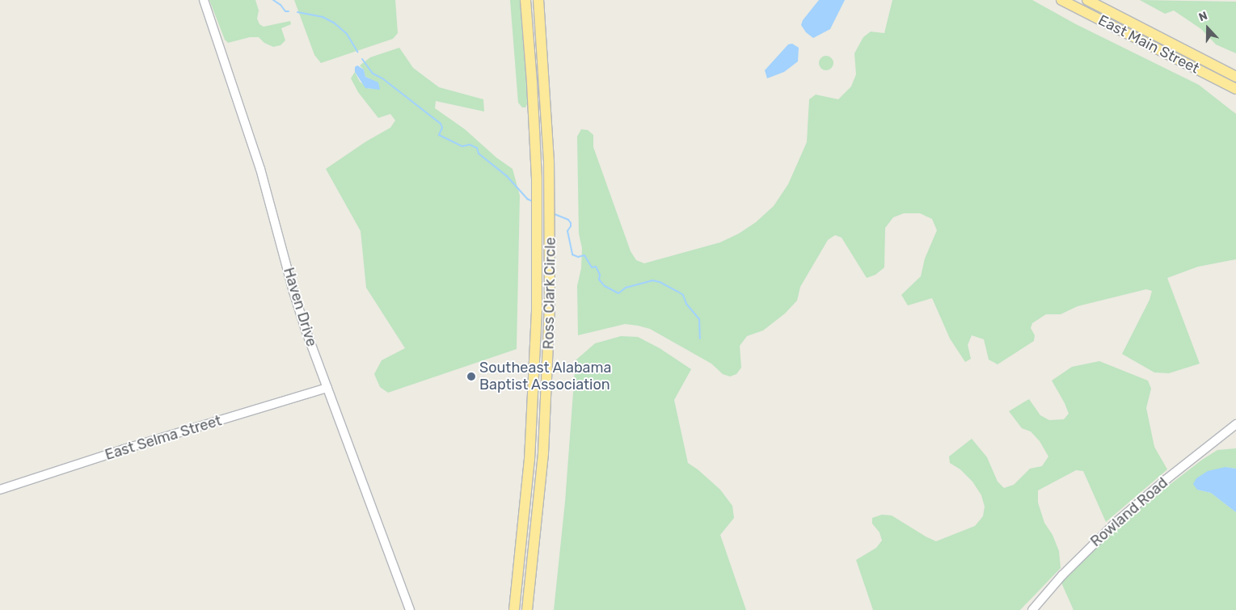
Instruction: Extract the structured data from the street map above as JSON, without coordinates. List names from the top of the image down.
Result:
{
  "streets": {
    "highway": ["East Main Street", "Ross Clark Circle"],
    "street": ["Haven Drive", "East Selma Street", "Rowland Road"]
  },
  "crossings": [
    ["Haven Drive", "East Selma Street"]
  ],
  "places": ["Southeast Alabama Baptist Association"],
  "north": "top"
}
